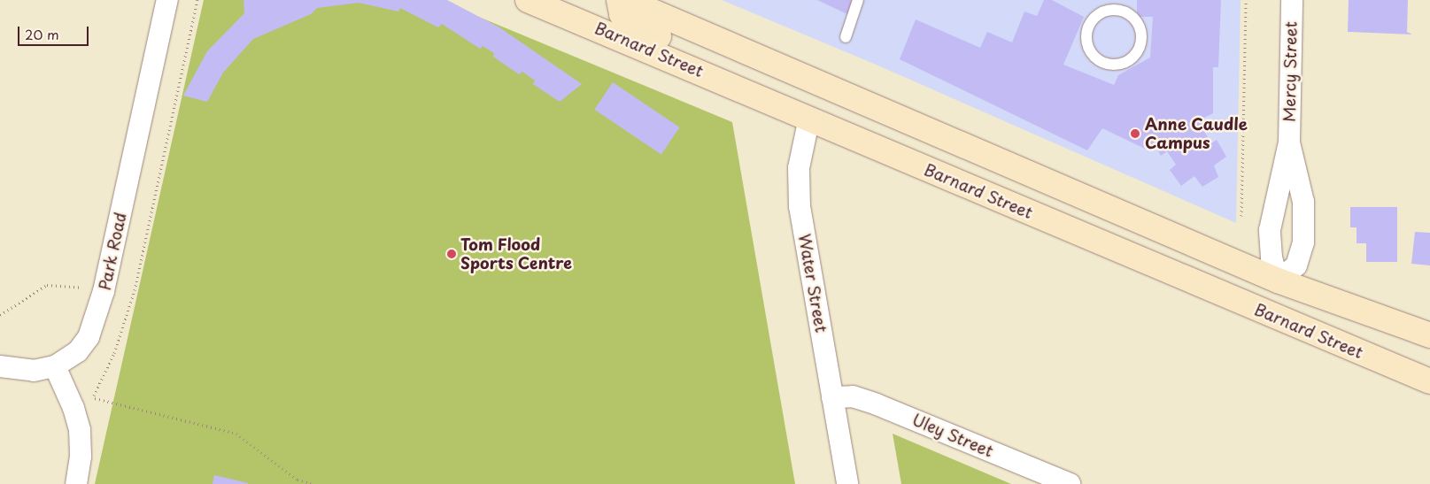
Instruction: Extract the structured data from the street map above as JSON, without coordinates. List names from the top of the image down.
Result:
{
  "streets": {
    "main road": ["Barnard Street", "Mercy Street", "Water Street"],
    "street": ["Park Road", "Uley Street"]
  },
  "crossings": [
    ["Barnard Street", "Mercy Street"],
    ["Barnard Street", "Water Street"],
    ["Water Street", "Uley Street"]
  ],
  "places": ["Anne Caudle Campus", "Tom Flood Sports Centre"],
  "scale_bar": "20 m"
}
